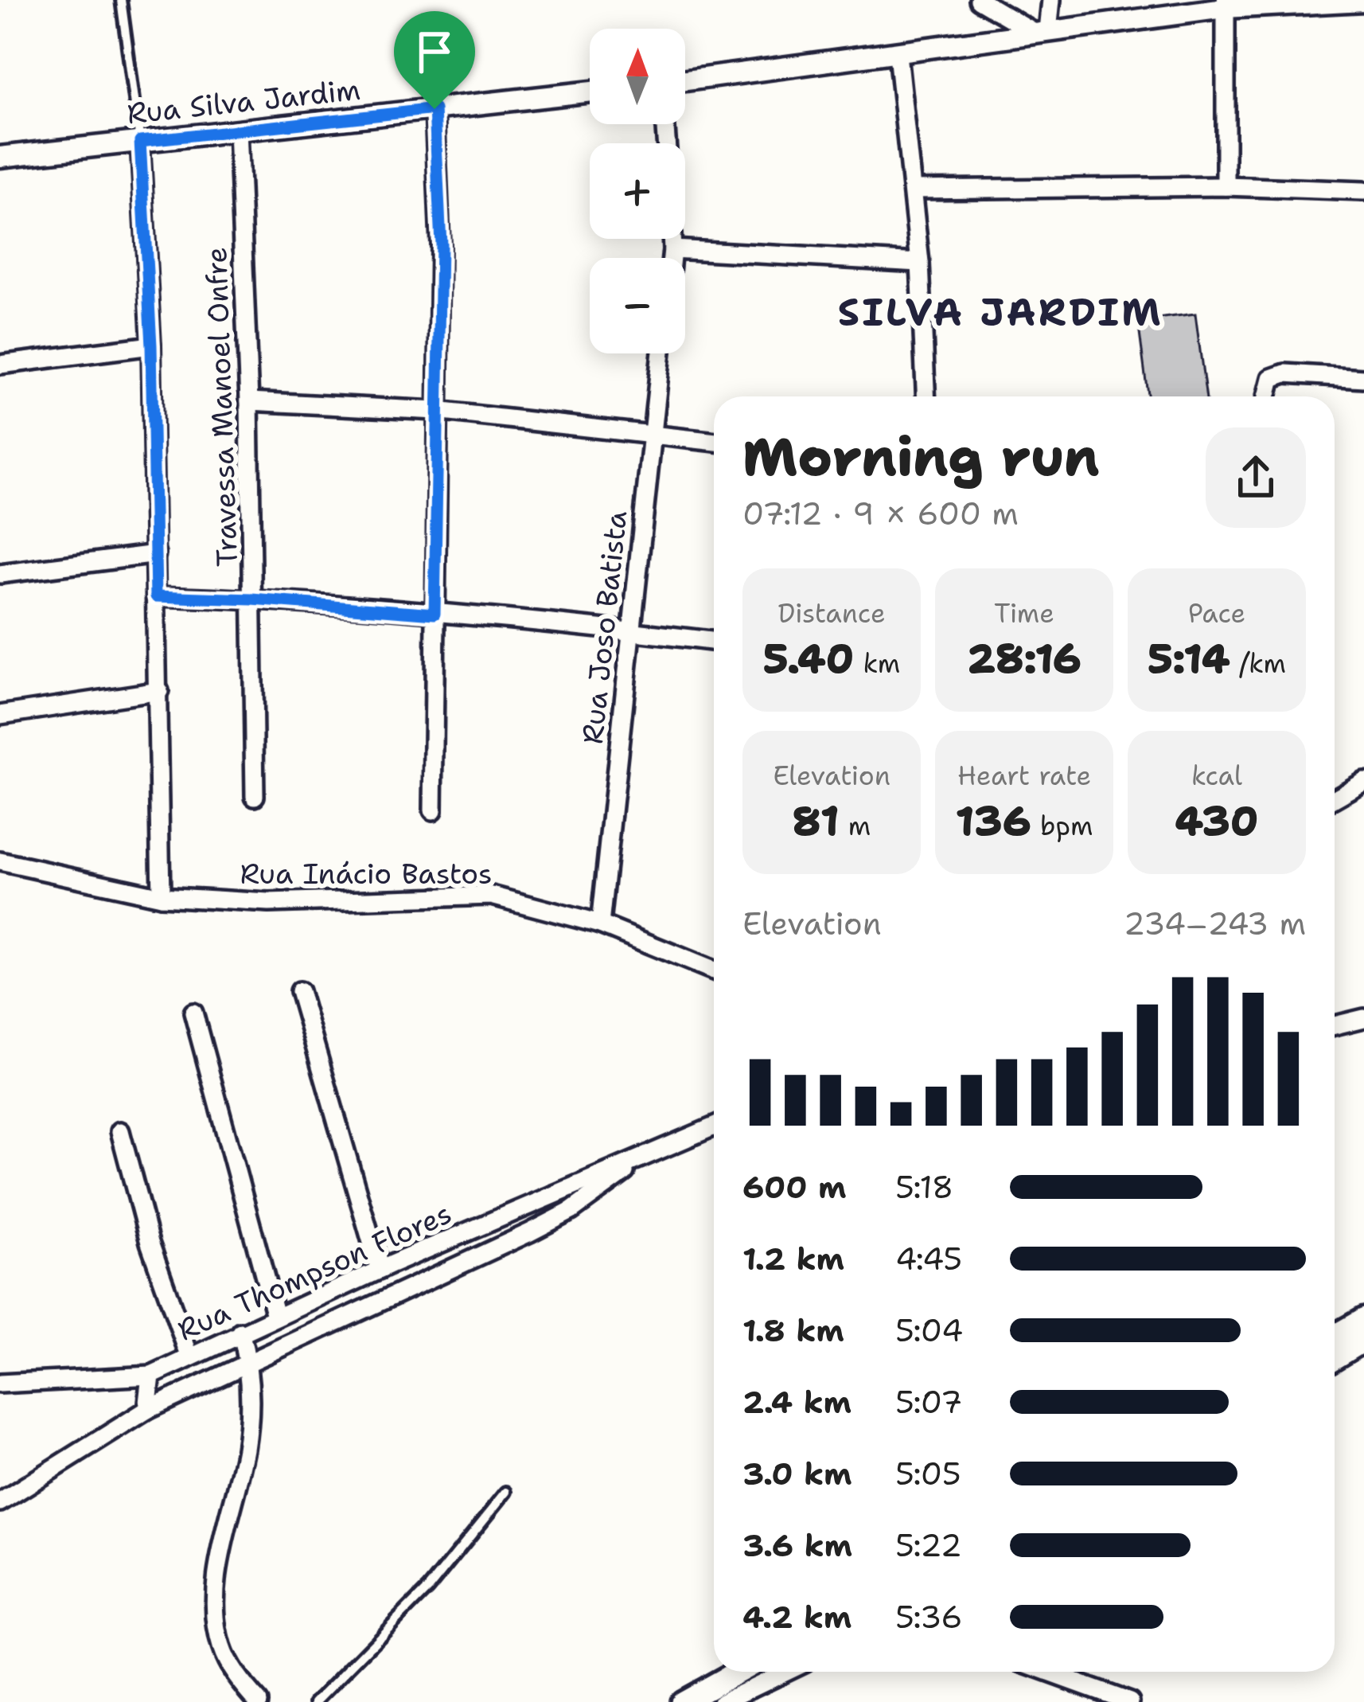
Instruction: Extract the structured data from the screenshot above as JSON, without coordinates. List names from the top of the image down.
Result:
{
  "streets": {
    "street": [
      "Rua Silva Jardim",
      "Travessa Manoel Onfre",
      "Rua Joso Batista",
      "Rua Inácio Bastos",
      "Rua Thompson Flores"
    ]
  },
  "crossings": [
    ["Rua Silva Jardim", "Travessa Manoel Onfre"],
    ["Rua Joso Batista", "Rua Inácio Bastos"]
  ],
  "districts": ["SILVA JARDIM"],
  "north": "top",
  "page": {
    "map_buttons": ["+", "−"],
    "heading": ["Morning run", "07:12 · 9 × 600 m"],
    "stats": [
      ["Distance", "5.40 km"],
      ["Time", "28:16"],
      ["Pace", "5:14 /km"],
      ["Elevation", "81 m"],
      ["Heart rate", "136 bpm"],
      ["kcal", "430"]
    ],
    "chart": ["Elevation", "234–243 m"],
    "list": [
      {
        "name": "600 m",
        "note": "5:18"
      },
      {
        "name": "1.2 km",
        "note": "4:45"
      },
      {
        "name": "1.8 km",
        "note": "5:04"
      },
      {
        "name": "2.4 km",
        "note": "5:07"
      },
      {
        "name": "3.0 km",
        "note": "5:05"
      },
      {
        "name": "3.6 km",
        "note": "5:22"
      },
      {
        "name": "4.2 km",
        "note": "5:36"
      }
    ]
  }
}
